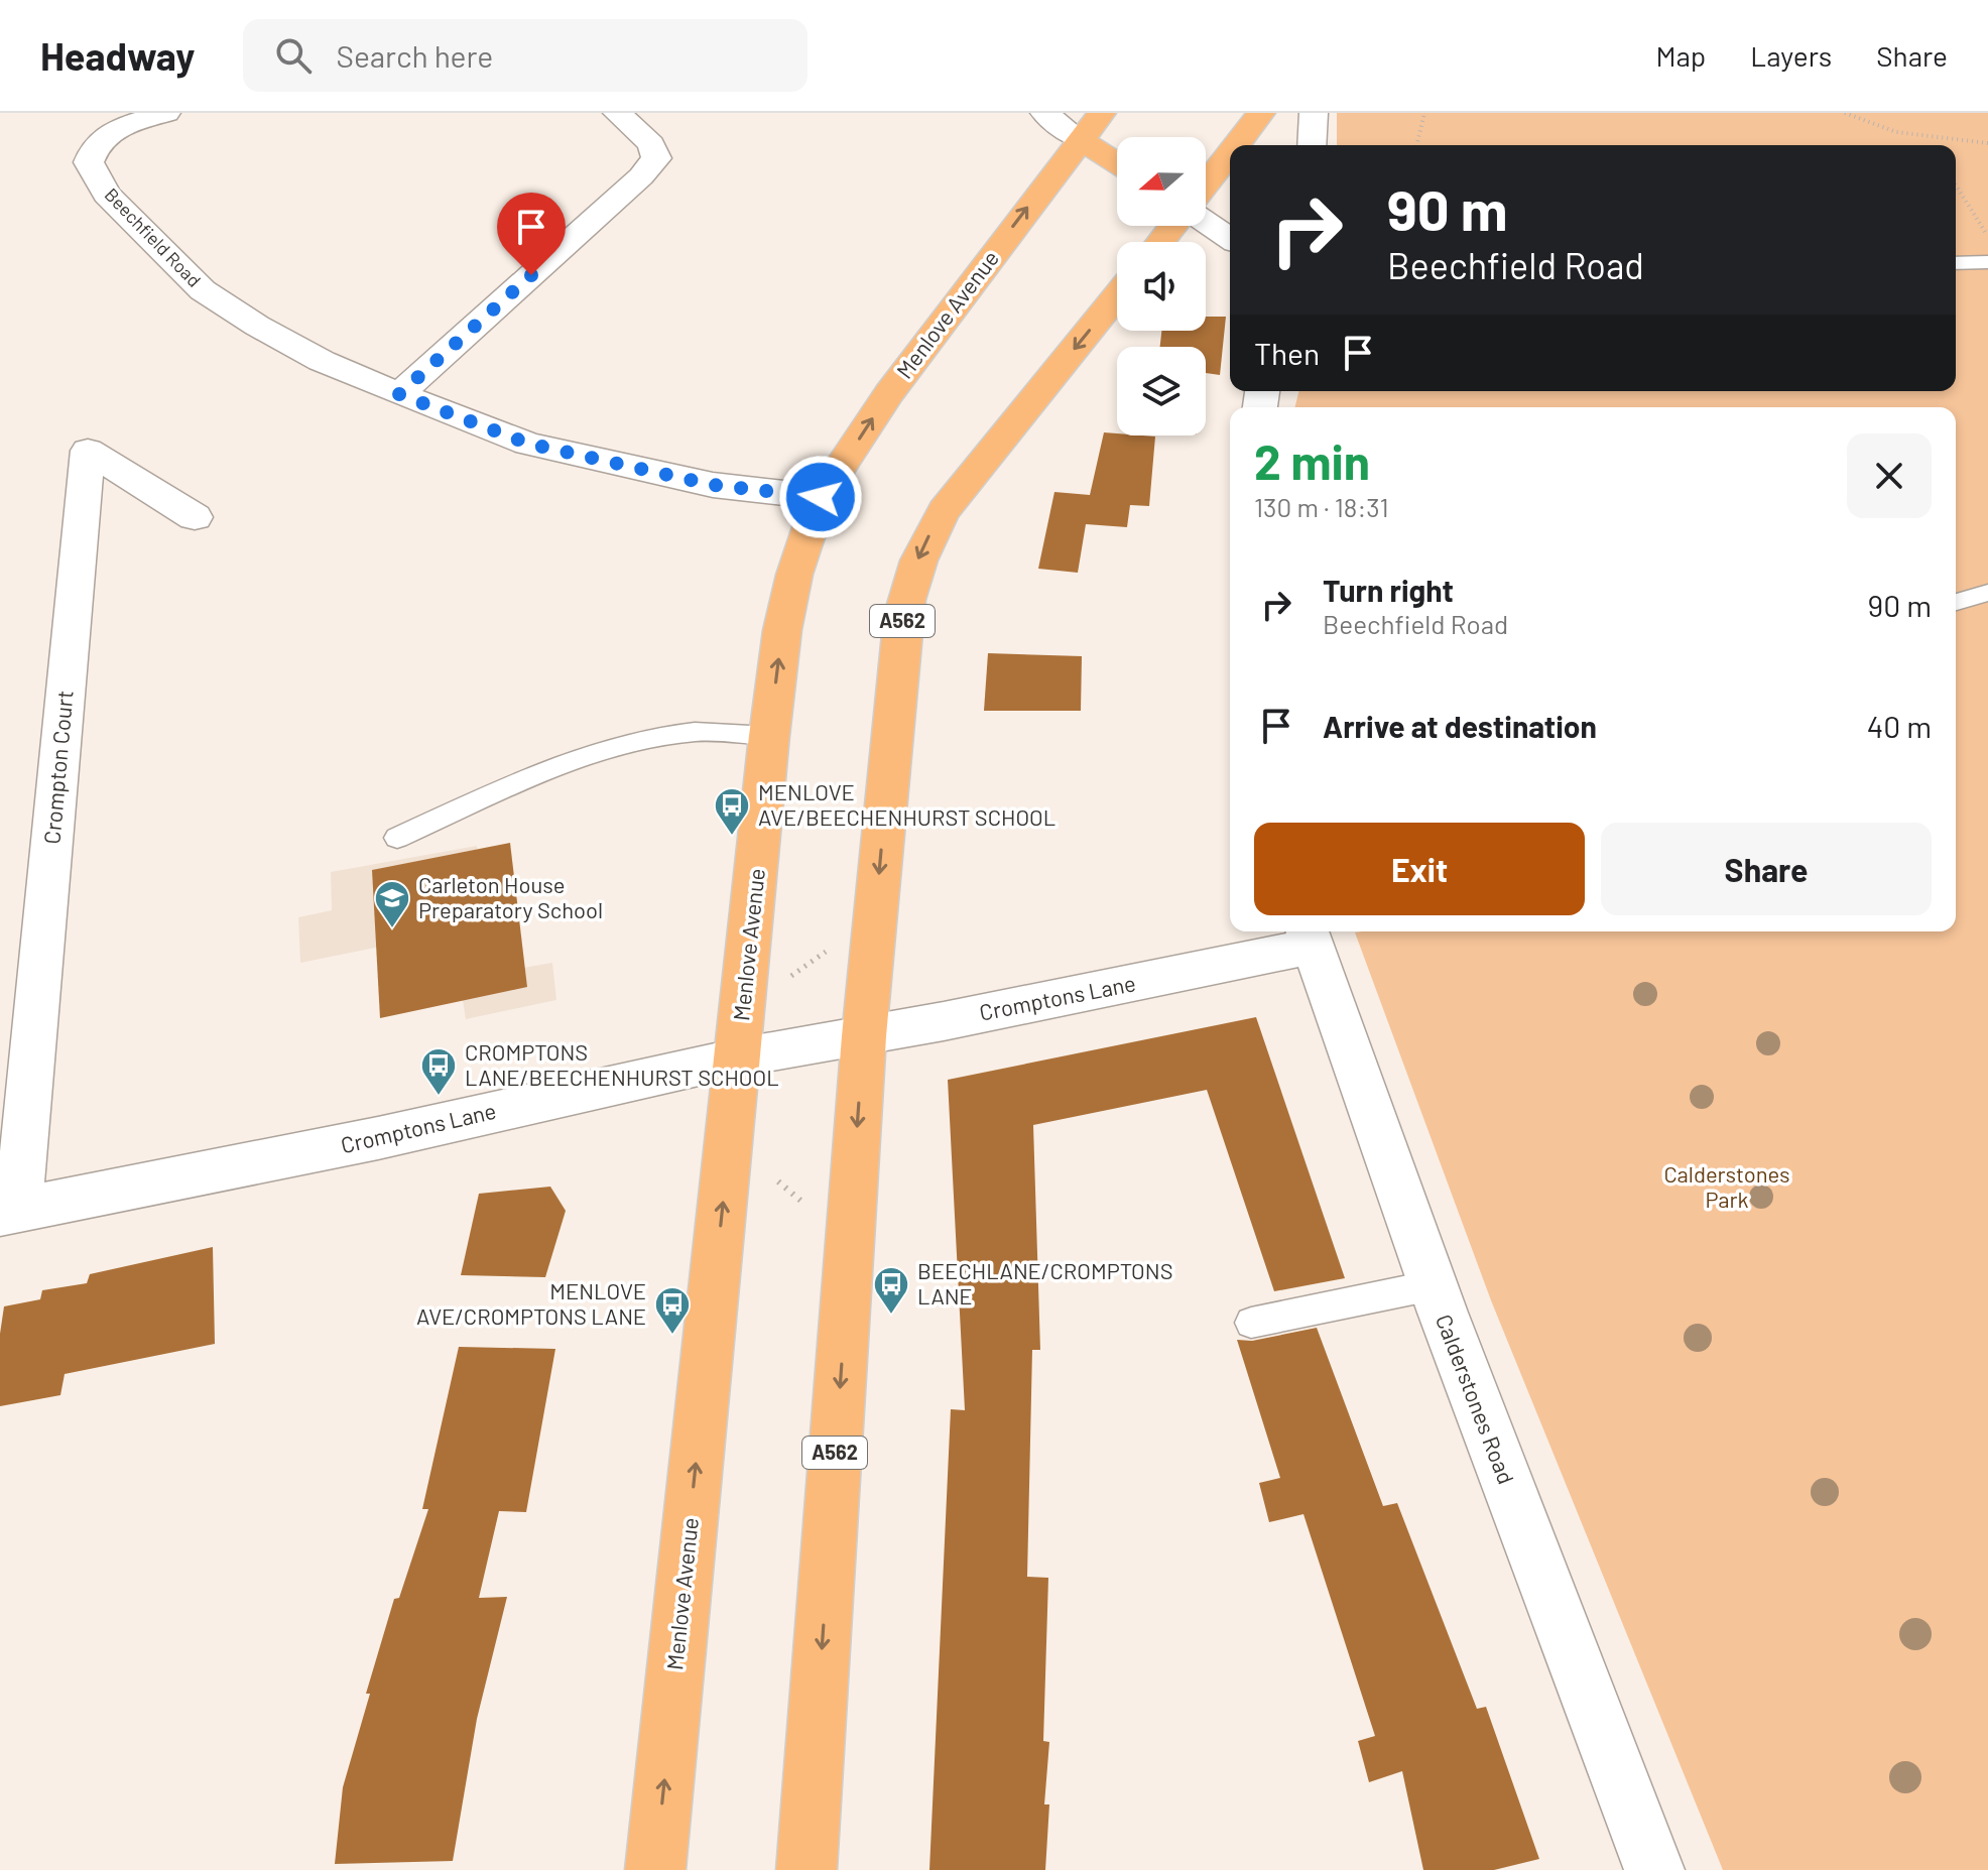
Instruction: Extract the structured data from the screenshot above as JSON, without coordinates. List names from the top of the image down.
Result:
{
  "streets": {
    "highway": ["Menlove Avenue", "A562"],
    "street": [
      "Beechfield Road",
      "Crompton Court",
      "Cromptons Lane",
      "Calderstones Road"
    ]
  },
  "crossings": [
    ["Beechfield Road", "Menlove Avenue"],
    ["Menlove Avenue", "Cromptons Lane"],
    ["A562", "Cromptons Lane"],
    ["Crompton Court", "Cromptons Lane"],
    ["Cromptons Lane", "Calderstones Road"]
  ],
  "parks": ["Calderstones Park"],
  "places": {
    "bus stop": [
      "MENLOVE AVE/BEECHENHURST SCHOOL",
      "CROMPTONS LANE/BEECHENHURST SCHOOL",
      "BEECHLANE/CROMPTONS LANE",
      "MENLOVE AVE/CROMPTONS LANE"
    ],
    "school or university": ["Carleton House Preparatory School"]
  },
  "north": "left",
  "page": {
    "header": "Headway",
    "search": "Search here",
    "nav": ["Map", "Layers", "Share"],
    "turn": ["90 m", "Beechfield Road"],
    "then": "Then",
    "heading": ["2 min", "130 m · 18:31"],
    "list": [
      {
        "name": "Turn right",
        "note": "Beechfield Road",
        "value": "90 m"
      },
      {
        "name": "Arrive at destination",
        "value": "40 m"
      }
    ],
    "buttons": ["Exit", "Share"]
  }
}
